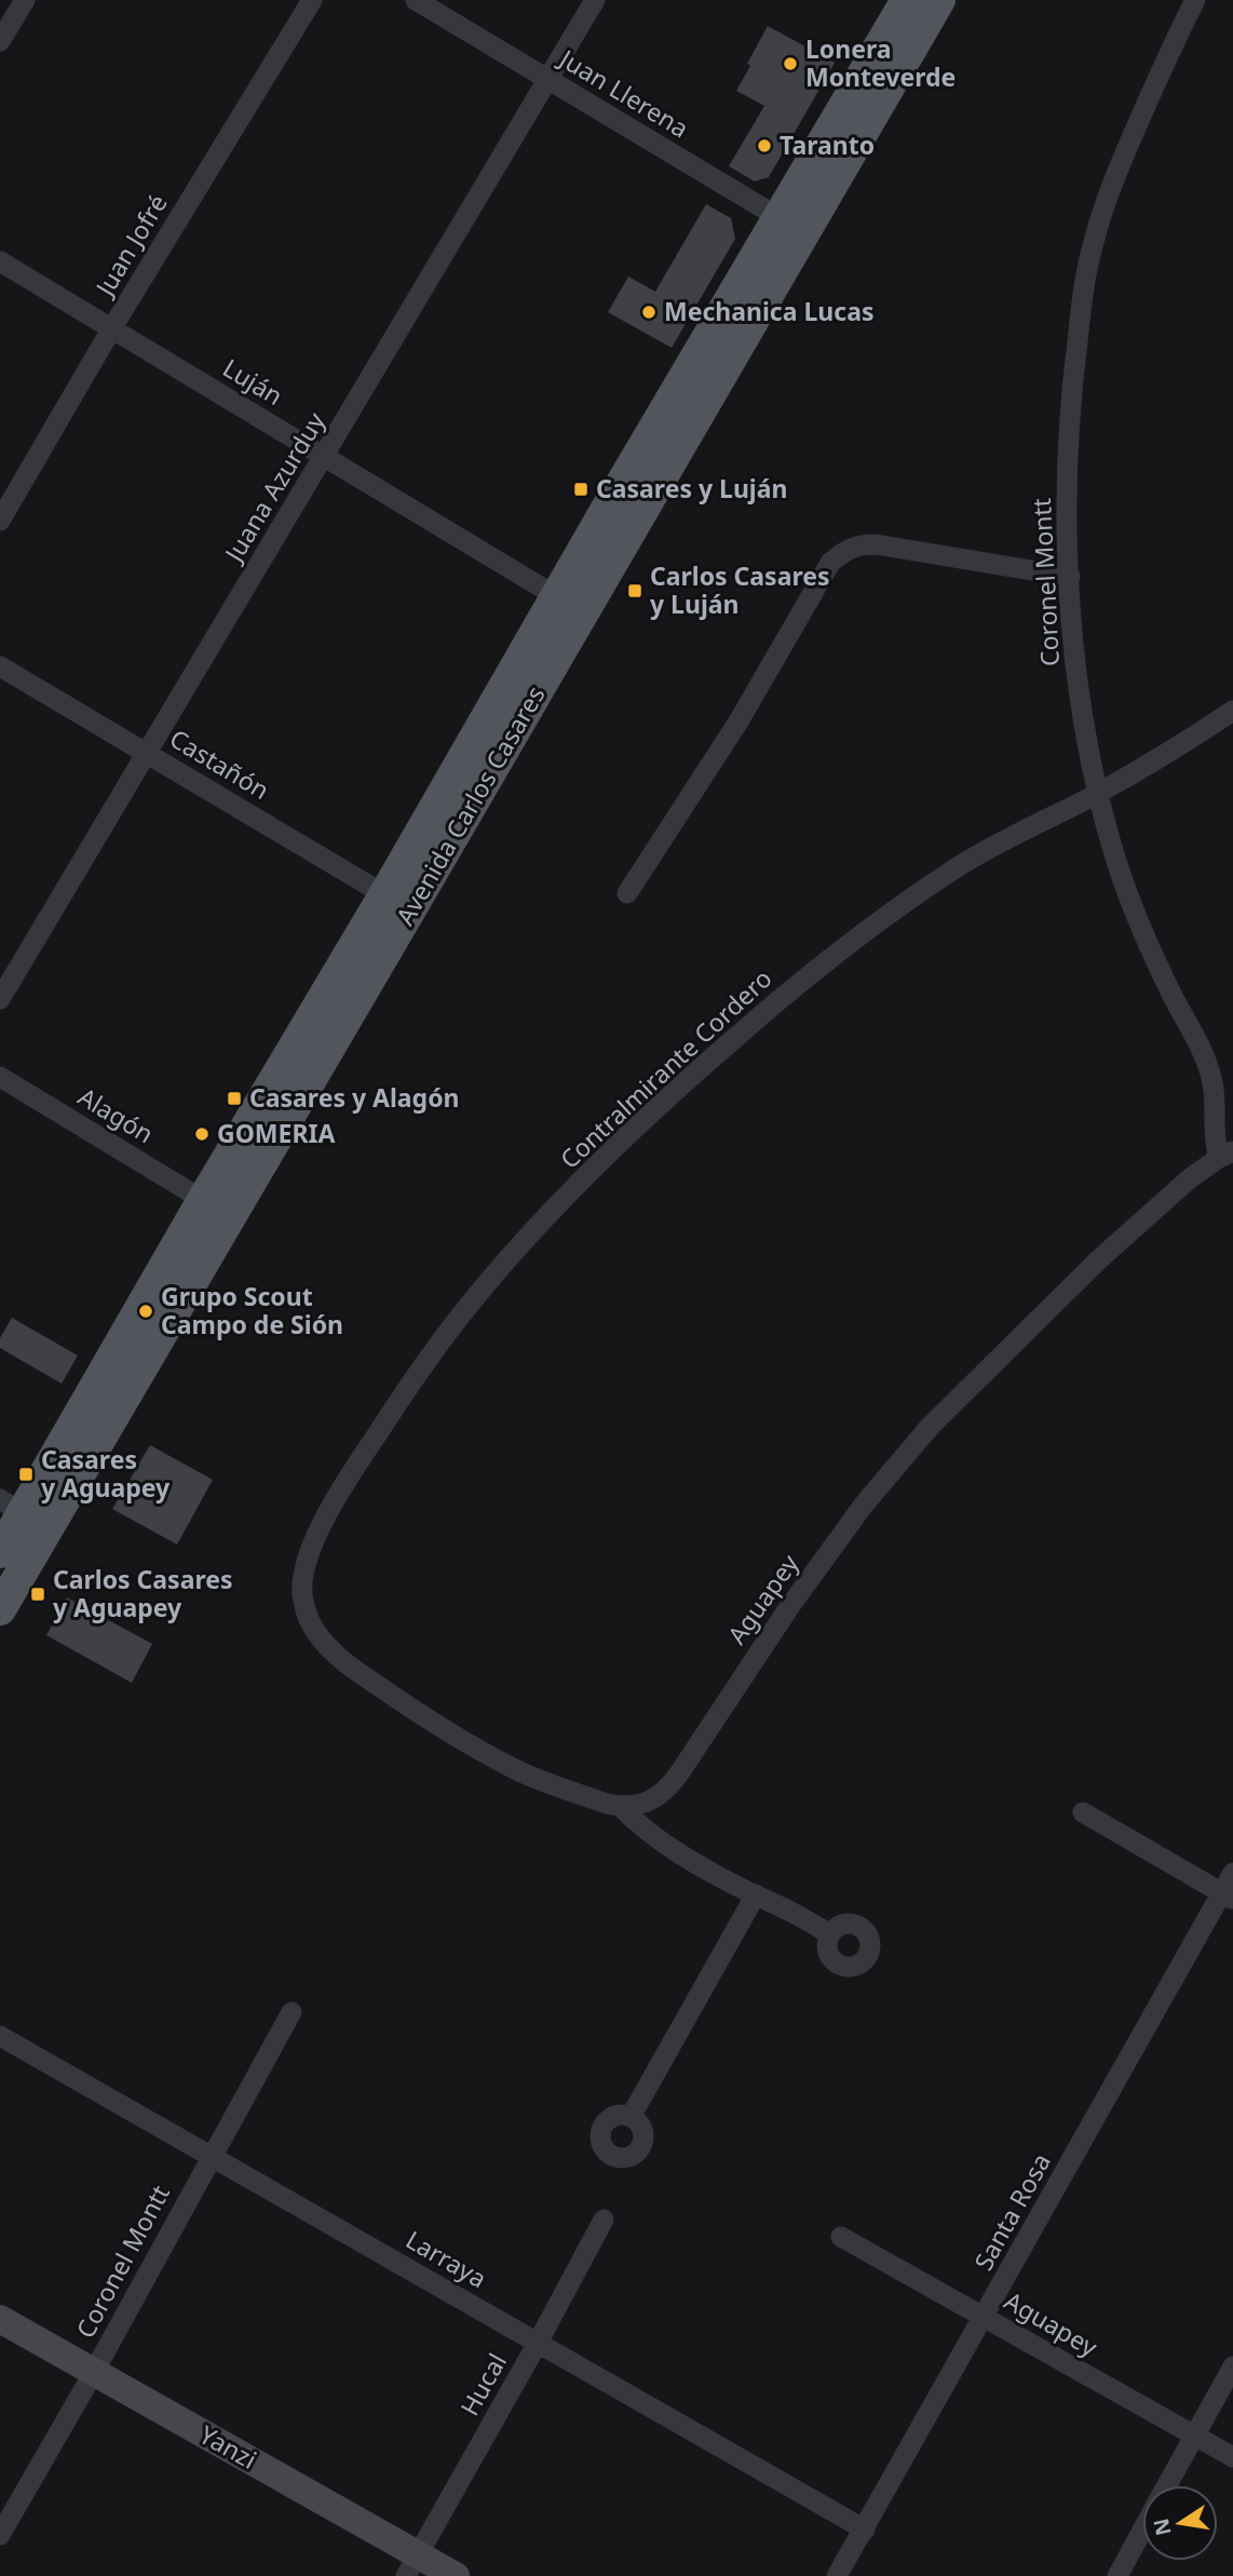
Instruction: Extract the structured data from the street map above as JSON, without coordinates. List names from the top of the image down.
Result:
{
  "streets": {
    "main road": ["Avenida Carlos Casares"],
    "street": [
      "Juan Llerena",
      "Juan Jofré",
      "Luján",
      "Juana Azurduy",
      "Coronel Montt",
      "Castañón",
      "Contralmirante Cordero",
      "Alagón",
      "Aguapey",
      "Santa Rosa",
      "Larraya",
      "Hucal",
      "Yanzi"
    ]
  },
  "crossings": [
    ["Juan Llerena", "Juana Azurduy"],
    ["Juan Llerena", "Avenida Carlos Casares"],
    ["Juan Jofré", "Luján"],
    ["Luján", "Juana Azurduy"],
    ["Luján", "Avenida Carlos Casares"],
    ["Juana Azurduy", "Castañón"],
    ["Coronel Montt", "Contralmirante Cordero"],
    ["Coronel Montt", "Aguapey"],
    ["Coronel Montt", "Larraya"],
    ["Coronel Montt", "Yanzi"],
    ["Castañón", "Avenida Carlos Casares"],
    ["Avenida Carlos Casares", "Alagón"],
    ["Contralmirante Cordero", "Aguapey"],
    ["Aguapey", "Santa Rosa"],
    ["Santa Rosa", "Larraya"],
    ["Larraya", "Hucal"],
    ["Hucal", "Yanzi"]
  ],
  "places": {
    "other": [
      "Lonera Monteverde",
      "Taranto",
      "Mechanica Lucas",
      "GOMERIA",
      "Grupo Scout Campo de Sión"
    ],
    "transit": [
      "Casares y Luján",
      "Carlos Casares y Luján",
      "Casares y Alagón",
      "Casares y Aguapey",
      "Carlos Casares y Aguapey"
    ]
  },
  "north": "left"
}
